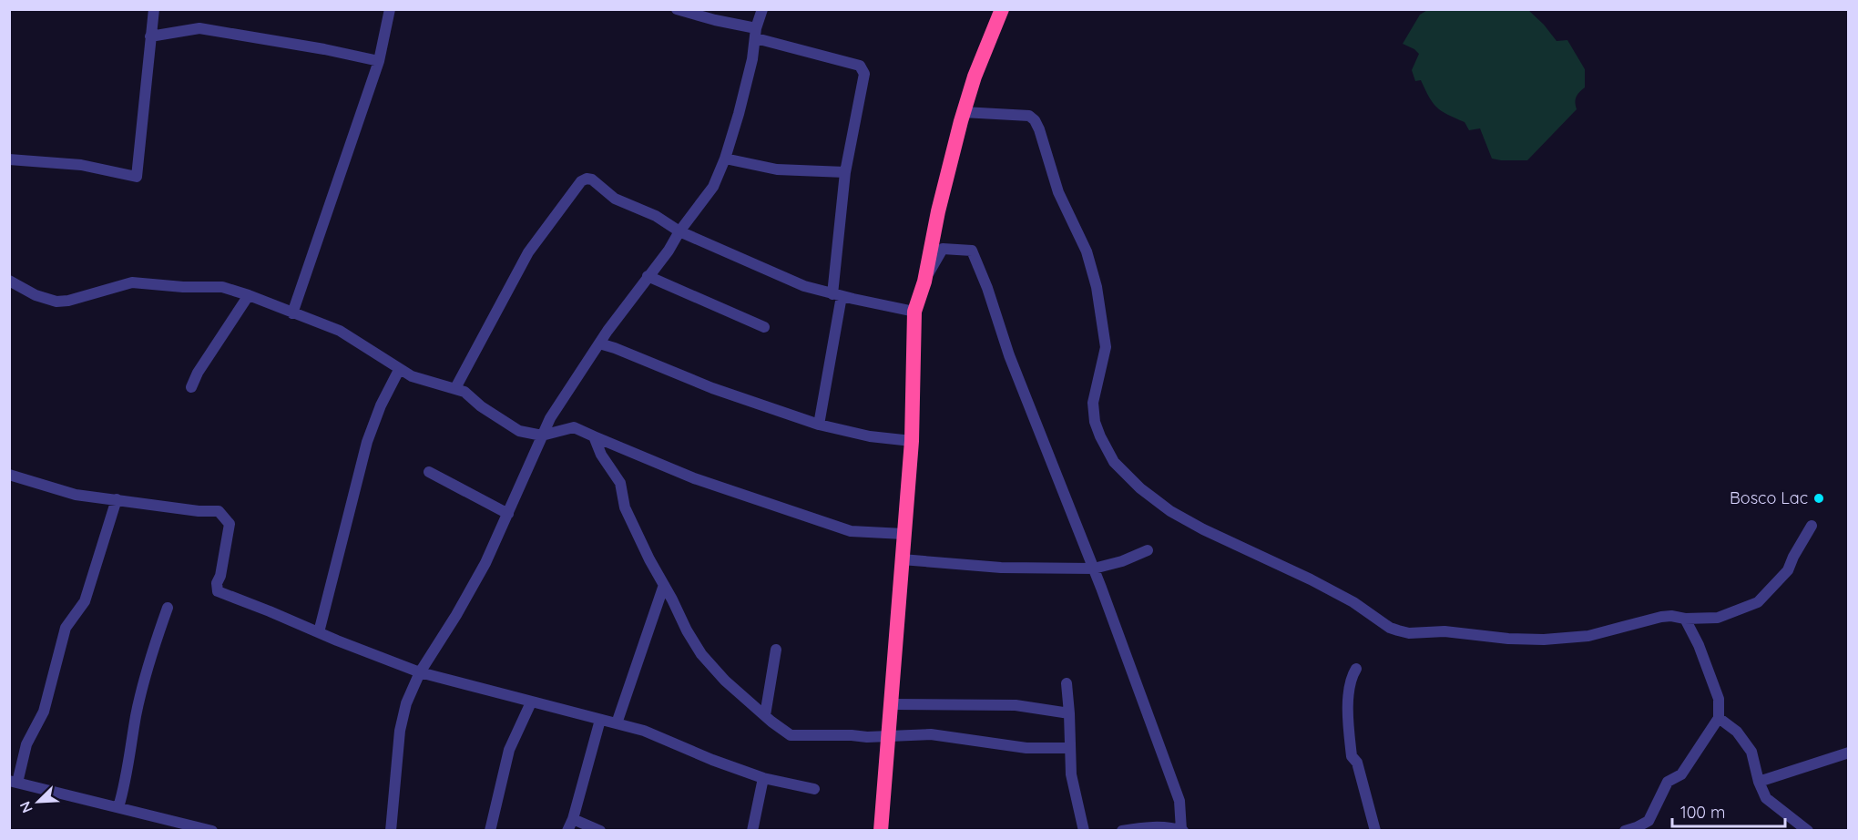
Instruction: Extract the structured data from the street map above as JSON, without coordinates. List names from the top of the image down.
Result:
{
  "places": ["Bosco Lac"],
  "scale_bar": "100 m",
  "north": "bottom left"
}
